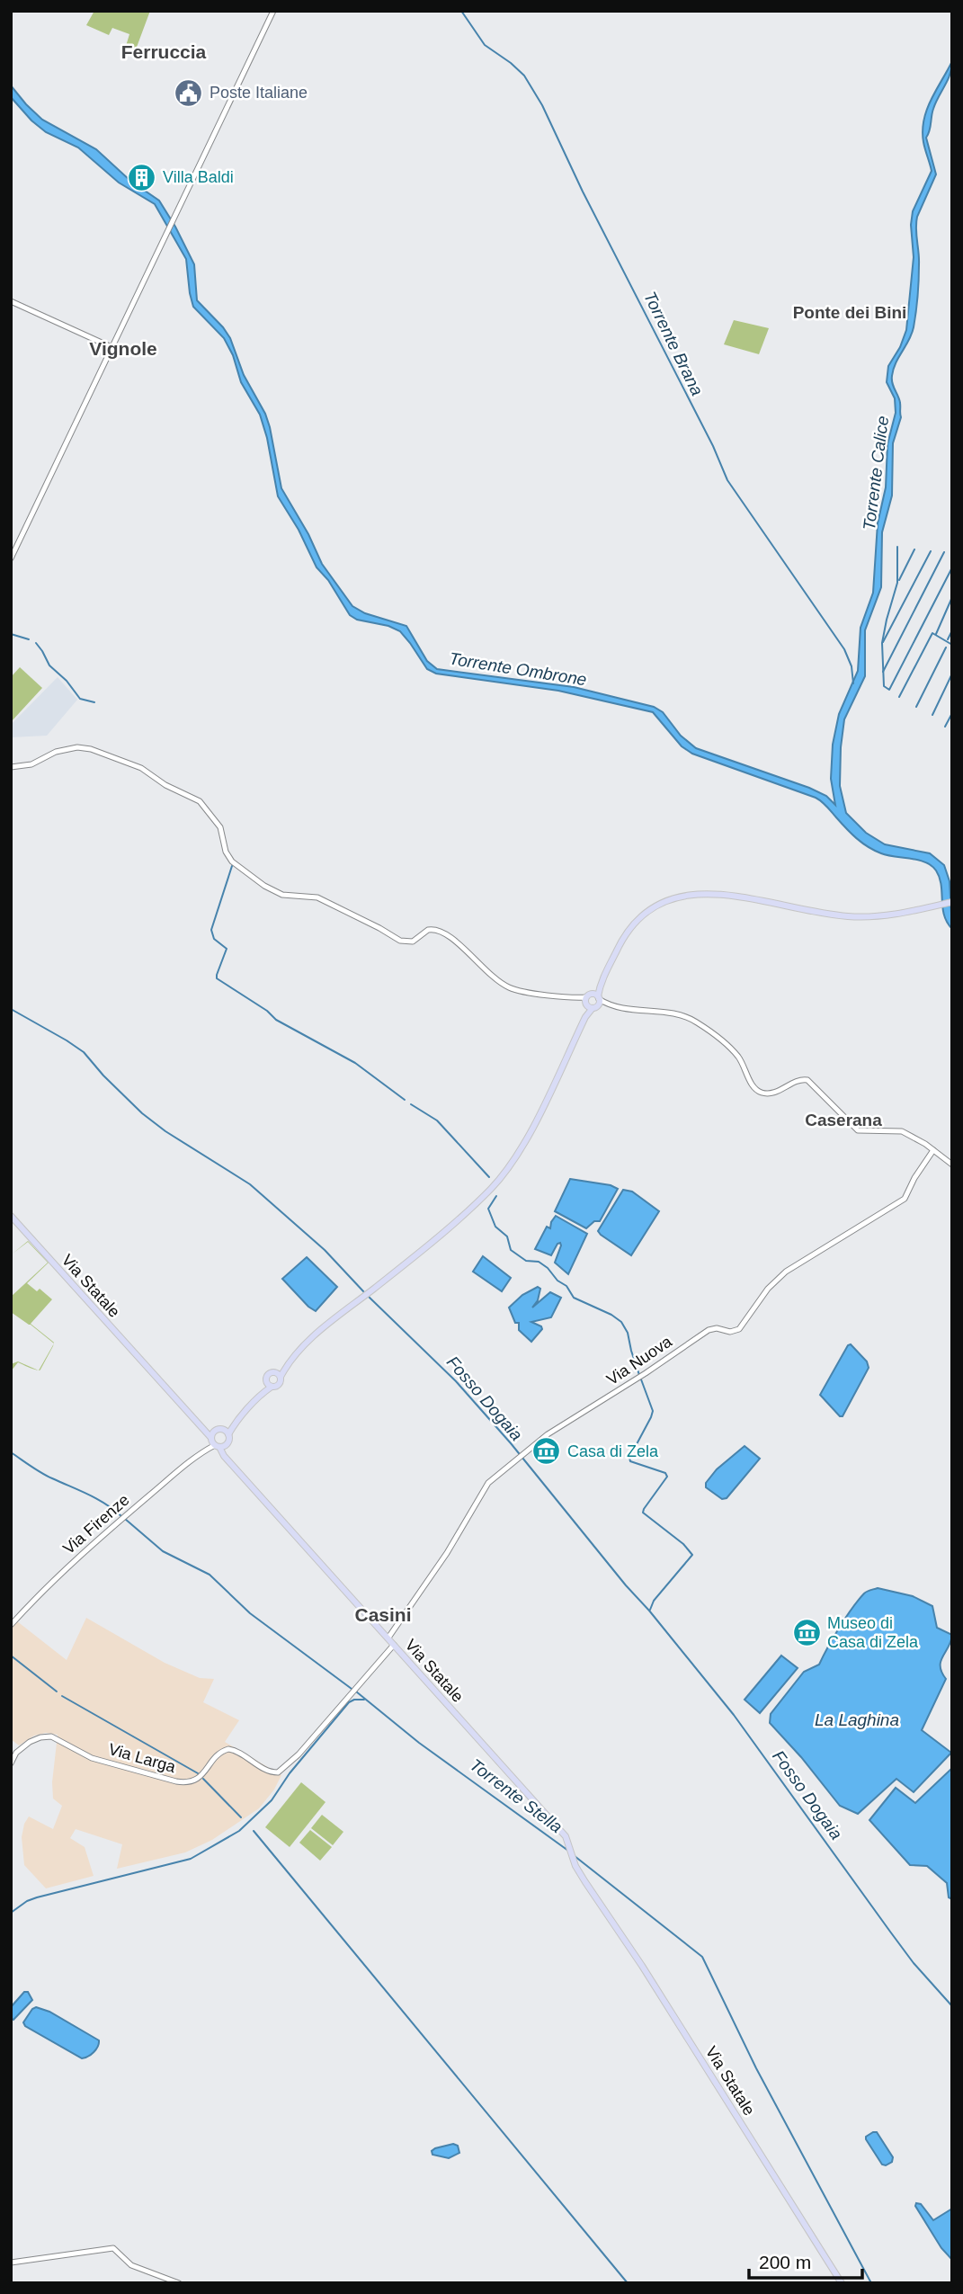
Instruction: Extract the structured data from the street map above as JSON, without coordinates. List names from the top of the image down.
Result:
{
  "streets": {
    "main road": ["Via Statale"],
    "street": ["Via Nuova", "Via Firenze", "Via Larga"]
  },
  "crossings": [
    ["Via Statale", "Via Nuova"],
    ["Via Statale", "Via Firenze"],
    ["Via Statale", "Via Larga"]
  ],
  "districts": [
    "Ferruccia",
    "Ponte dei Bini",
    "Vignole",
    "Caserana",
    "Casini"
  ],
  "water": [
    "Torrente Brana",
    "Torrente Calice",
    "Torrente Ombrone",
    "Fosso Dogaia",
    "La Laghina",
    "Torrente Stella"
  ],
  "places": {
    "public building": ["Poste Italiane"],
    "building": ["Villa Baldi"],
    "museum": ["Casa di Zela", "Museo di Casa di Zela"]
  },
  "scale_bar": "200 m"
}
